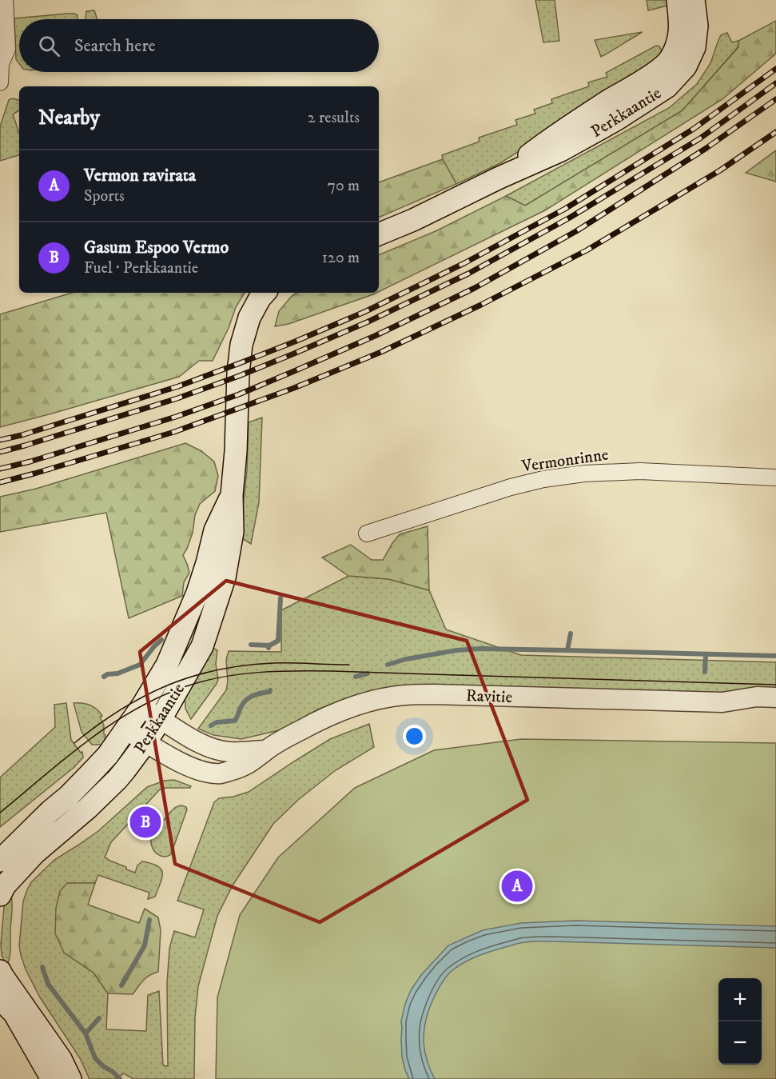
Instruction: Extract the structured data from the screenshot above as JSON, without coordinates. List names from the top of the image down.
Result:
{
  "streets": {
    "main road": ["Perkkaantie"],
    "street": ["Vermonrinne", "Ravitie"]
  },
  "crossings": [
    ["Perkkaantie", "Ravitie"]
  ],
  "page": {
    "search": "Search here",
    "heading": ["Nearby", "2 results"],
    "list": [
      {
        "mark": "A",
        "name": "Vermon ravirata",
        "note": "Sports",
        "value": "70 m"
      },
      {
        "mark": "B",
        "name": "Gasum Espoo Vermo",
        "note": "Fuel · Perkkaantie",
        "value": "120 m"
      }
    ],
    "pins": ["B", "A"],
    "map_buttons": ["+", "−"]
  }
}
